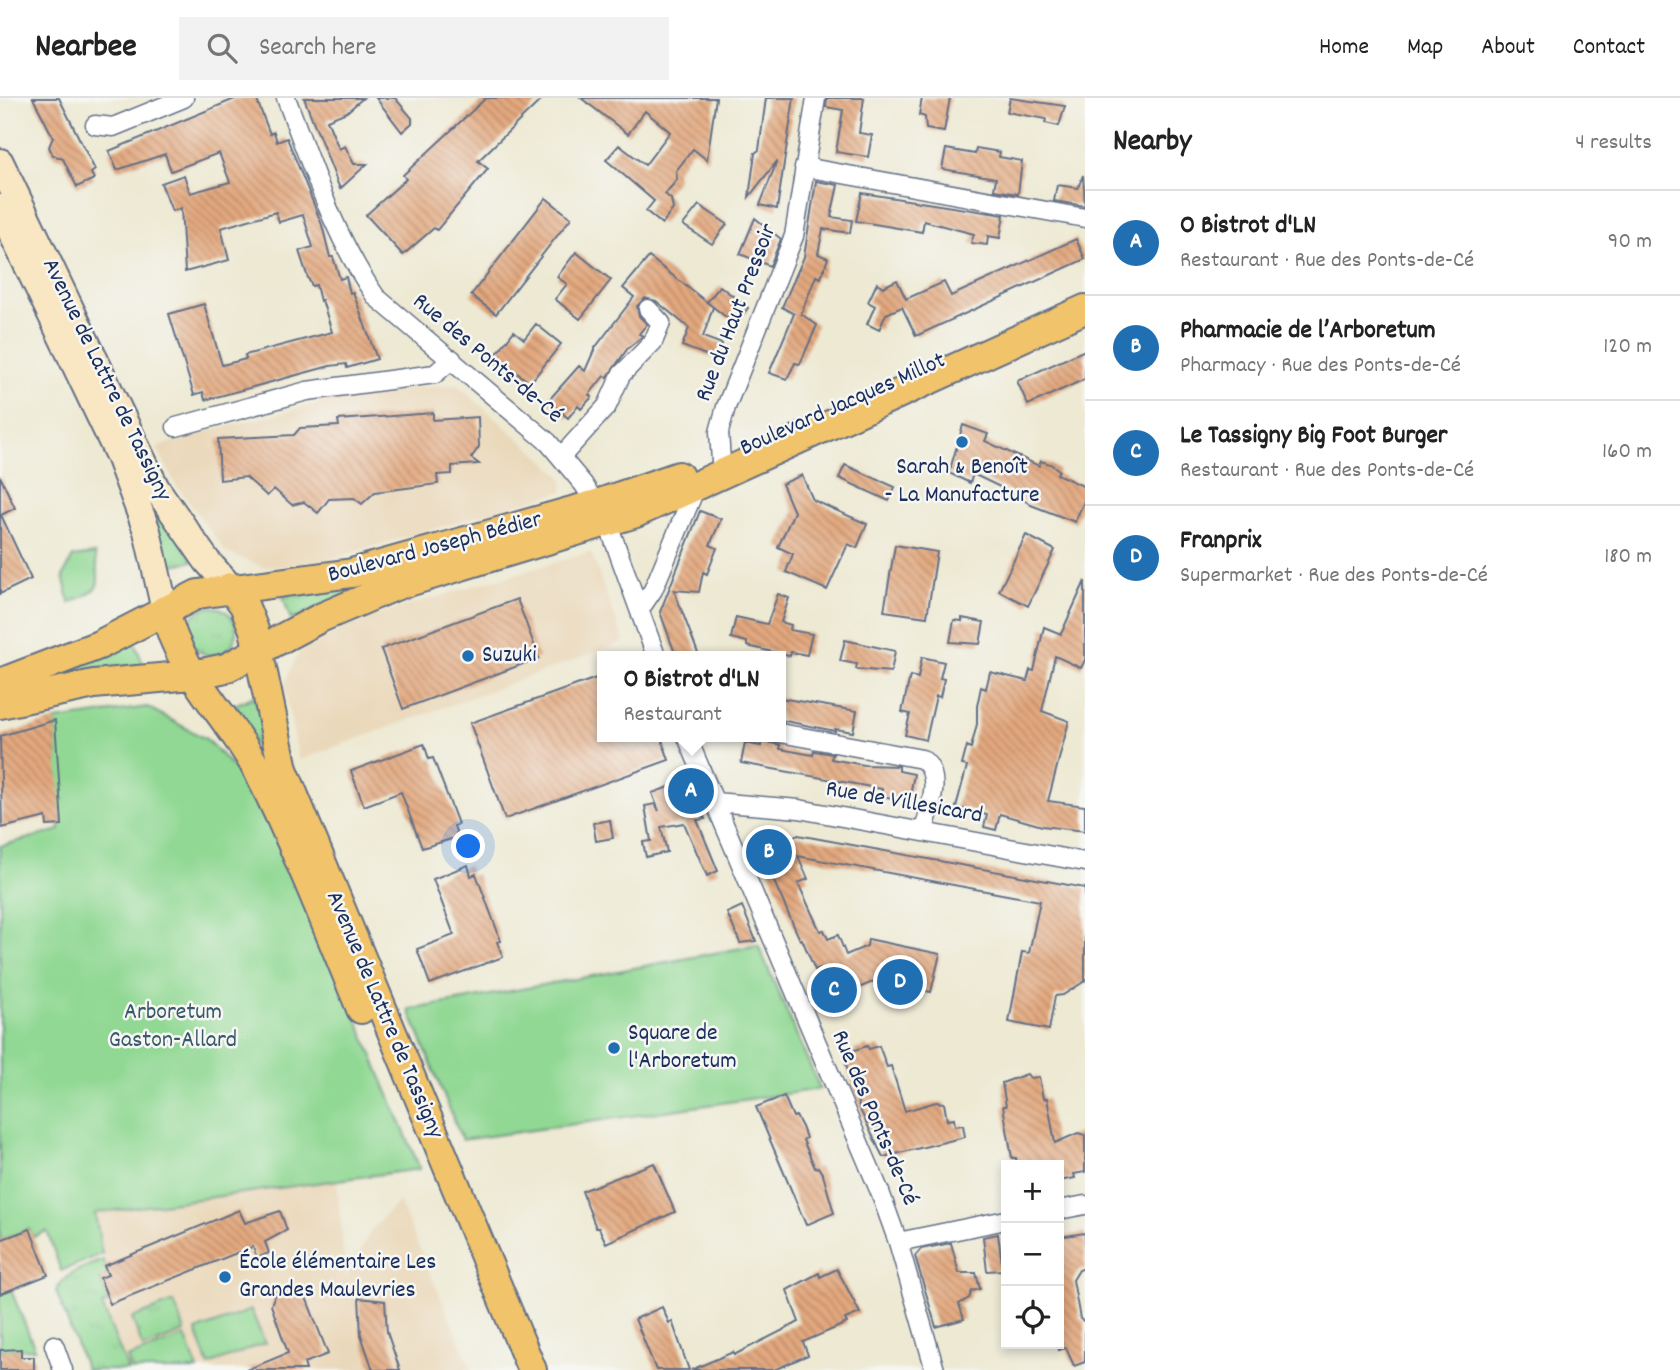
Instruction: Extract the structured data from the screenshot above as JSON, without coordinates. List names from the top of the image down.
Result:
{
  "streets": {
    "main road": ["Avenue de Lattre de Tassigny", "Boulevard Jacques Millot", "Boulevard Joseph Bédier"],
    "street": ["Rue du Haut Pressoir", "Rue des Ponts-de-Cé", "Rue de Villesicard"]
  },
  "crossings": [
    ["Rue du Haut Pressoir", "Boulevard Jacques Millot"],
    ["Rue des Ponts-de-Cé", "Boulevard Jacques Millot"],
    ["Rue des Ponts-de-Cé", "Boulevard Joseph Bédier"],
    ["Rue des Ponts-de-Cé", "Rue de Villesicard"],
    ["Avenue de Lattre de Tassigny", "Boulevard Joseph Bédier"],
    ["Boulevard Jacques Millot", "Boulevard Joseph Bédier"]
  ],
  "parks": ["Arboretum Gaston-Allard"],
  "places": [
    "Sarah & Benoît - La Manufacture",
    "Suzuki",
    "Square de l'Arboretum",
    "École élémentaire Les Grandes Maulevries"
  ],
  "page": {
    "header": "Nearbee",
    "search": "Search here",
    "nav": [
      "Home",
      "Map",
      "About",
      "Contact"
    ],
    "heading": ["Nearby", "4 results"],
    "list": [
      {
        "mark": "A",
        "name": "O Bistrot d'LN",
        "note": "Restaurant · Rue des Ponts-de-Cé",
        "value": "90 m"
      },
      {
        "mark": "B",
        "name": "Pharmacie de l’Arboretum",
        "note": "Pharmacy · Rue des Ponts-de-Cé",
        "value": "120 m"
      },
      {
        "mark": "C",
        "name": "Le Tassigny Big Foot Burger",
        "note": "Restaurant · Rue des Ponts-de-Cé",
        "value": "160 m"
      },
      {
        "mark": "D",
        "name": "Franprix",
        "note": "Supermarket · Rue des Ponts-de-Cé",
        "value": "180 m"
      }
    ],
    "popup": ["O Bistrot d'LN", "Restaurant"],
    "pins": [
      "A",
      "B",
      "D",
      "C"
    ],
    "map_buttons": ["+", "−"]
  }
}
